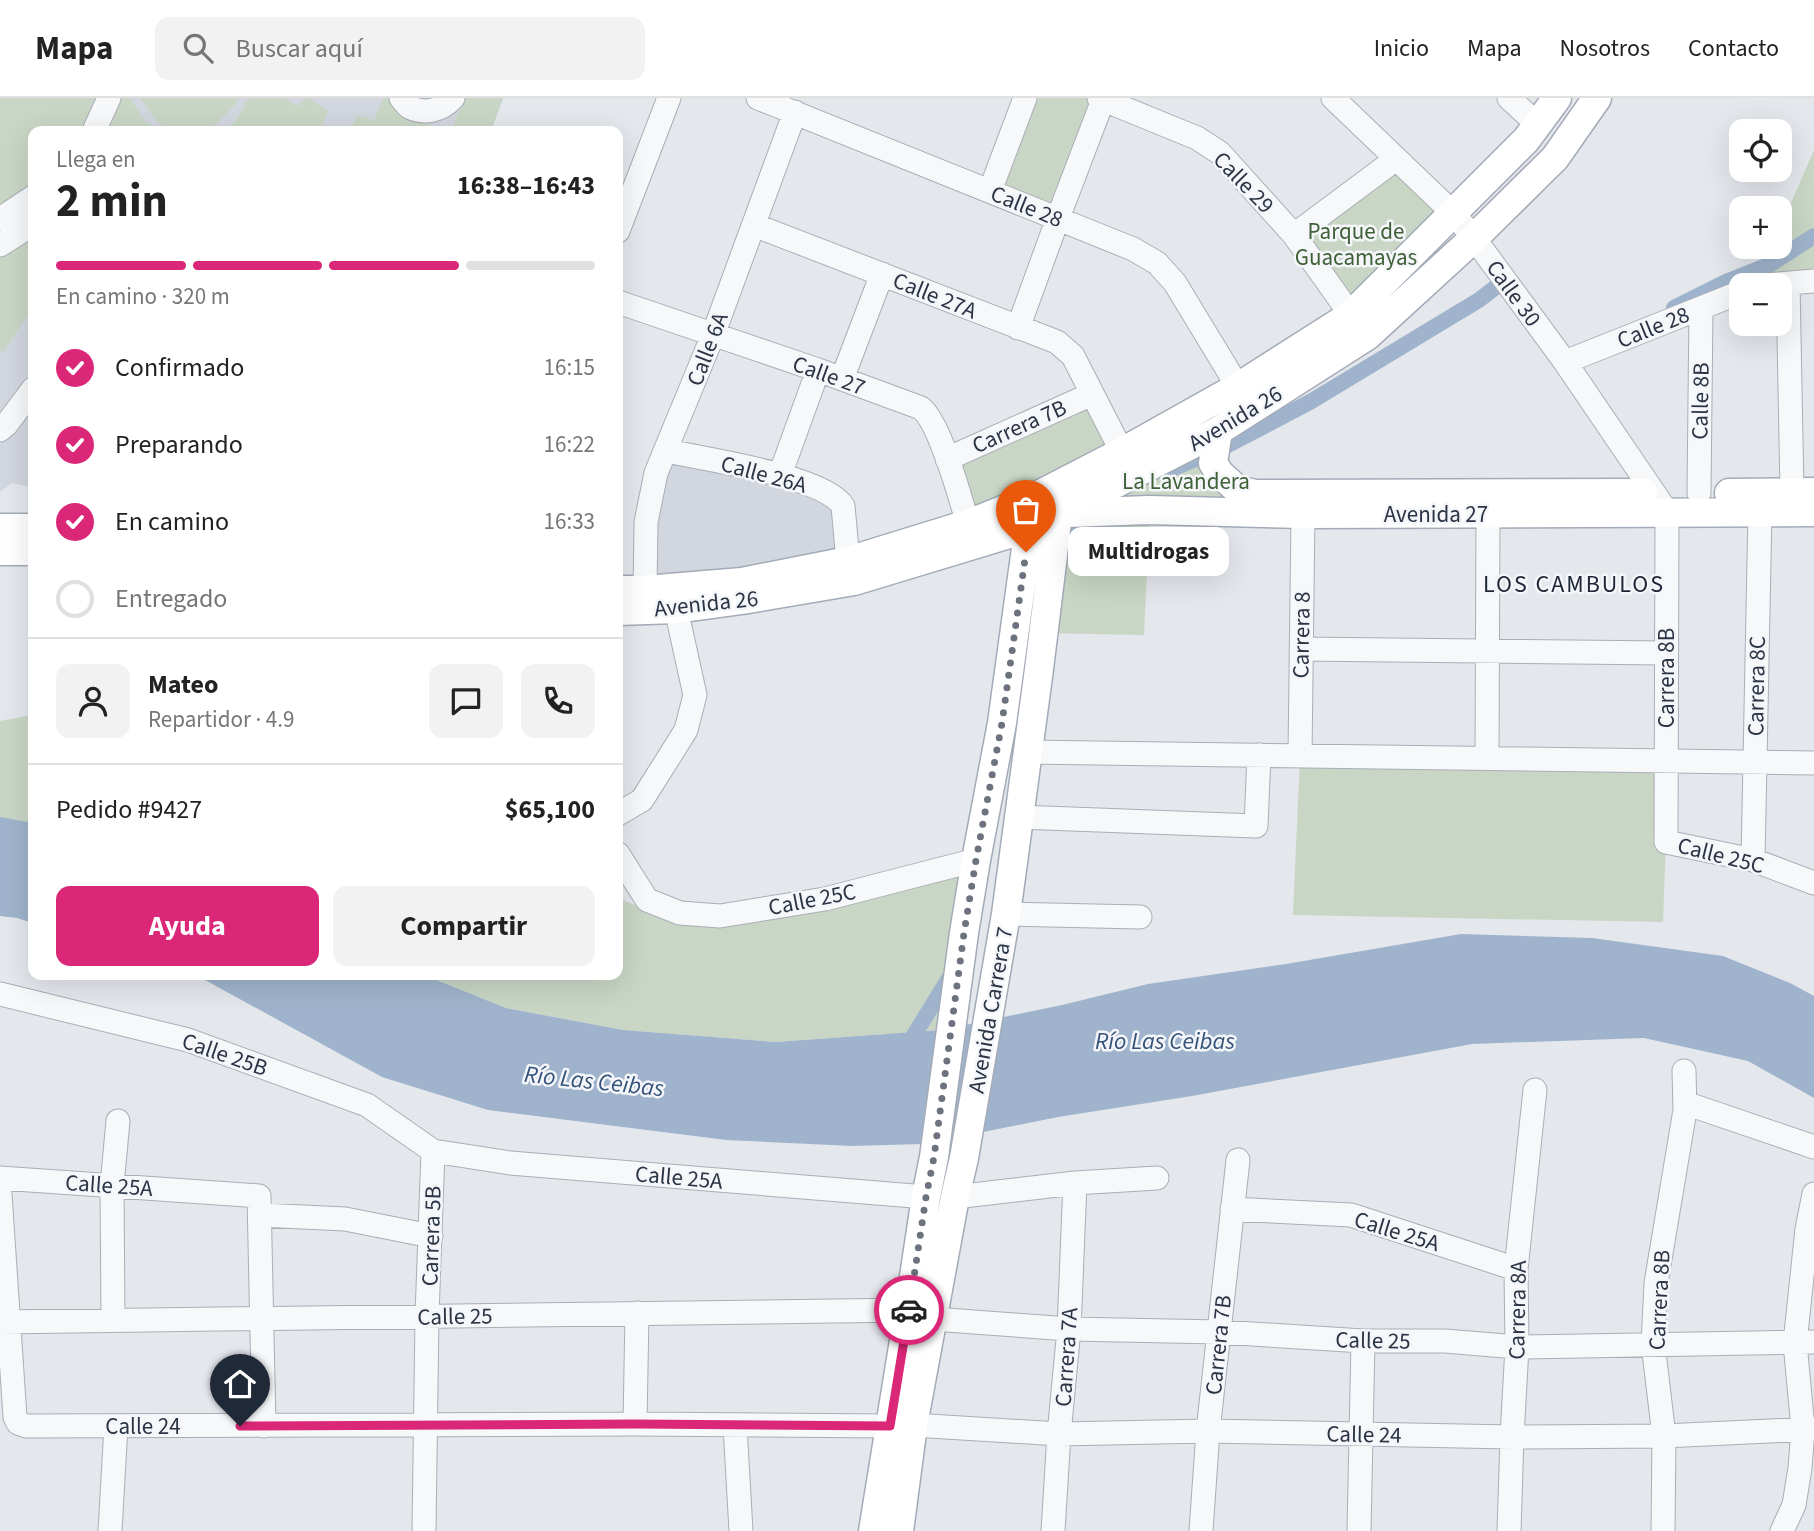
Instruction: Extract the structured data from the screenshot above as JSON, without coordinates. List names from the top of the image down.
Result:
{
  "streets": {
    "main road": ["Avenida 26", "Avenida 27", "Avenida Carrera 7"],
    "street": [
      "Calle 29",
      "Calle 28",
      "Calle 30",
      "Calle 27A",
      "Calle 6A",
      "Calle 27",
      "Calle 8B",
      "Carrera 7B",
      "Calle 26A",
      "Carrera 8",
      "Carrera 8B",
      "Carrera 8C",
      "Calle 25C",
      "Calle 25B",
      "Calle 25A",
      "Carrera 5B",
      "Carrera 8A",
      "Calle 25",
      "Carrera 7A",
      "Calle 24"
    ]
  },
  "crossings": [
    ["Calle 29", "Avenida 26"],
    ["Calle 28", "Calle 30"],
    ["Calle 28", "Calle 6A"],
    ["Calle 28", "Calle 8B"],
    ["Calle 28", "Avenida 26"],
    ["Calle 30", "Avenida 26"],
    ["Calle 30", "Avenida 27"],
    ["Calle 30", "Carrera 8B"],
    ["Calle 27A", "Calle 6A"],
    ["Calle 27A", "Avenida 26"],
    ["Calle 27A", "Carrera 7B"],
    ["Calle 6A", "Calle 27"],
    ["Calle 6A", "Avenida 26"],
    ["Calle 6A", "Calle 26A"],
    ["Calle 27", "Avenida 26"],
    ["Calle 27", "Carrera 7B"],
    ["Calle 8B", "Avenida 27"],
    ["Avenida 26", "Calle 26A"],
    ["Avenida 26", "Avenida 27"],
    ["Avenida 26", "Avenida Carrera 7"],
    ["Carrera 7B", "Calle 25A"],
    ["Carrera 7B", "Calle 25"],
    ["Carrera 7B", "Calle 24"],
    ["Avenida 27", "Carrera 8"],
    ["Avenida 27", "Carrera 8B"],
    ["Avenida 27", "Carrera 8C"],
    ["Avenida 27", "Avenida Carrera 7"],
    ["Carrera 8B", "Calle 25C"],
    ["Carrera 8B", "Calle 25"],
    ["Carrera 8B", "Calle 24"],
    ["Carrera 8C", "Calle 25C"],
    ["Calle 25C", "Avenida Carrera 7"],
    ["Avenida Carrera 7", "Calle 25A"],
    ["Avenida Carrera 7", "Calle 25"],
    ["Avenida Carrera 7", "Calle 24"],
    ["Calle 25B", "Calle 25A"],
    ["Calle 25B", "Carrera 5B"],
    ["Calle 25A", "Carrera 5B"],
    ["Calle 25A", "Carrera 8A"],
    ["Carrera 5B", "Calle 25"],
    ["Carrera 5B", "Calle 24"],
    ["Carrera 8A", "Calle 25"],
    ["Carrera 8A", "Calle 24"],
    ["Calle 25", "Carrera 7A"],
    ["Calle 25", "Calle 24"],
    ["Carrera 7A", "Calle 24"]
  ],
  "districts": ["LOS CAMBULOS"],
  "water": ["Río Las Ceibas"],
  "parks": ["Parque de Guacamayas", "La Lavandera"],
  "places": ["Multidrogas"],
  "page": {
    "header": "Mapa",
    "search": "Buscar aquí",
    "nav": [
      "Inicio",
      "Mapa",
      "Nosotros",
      "Contacto"
    ],
    "map_buttons": ["+", "−"],
    "heading": ["2 min", "Llega en", "16:38–16:43"],
    "panel": [
      "Mateo",
      "Repartidor · 4.9",
      "Pedido #9427",
      "$65,100"
    ],
    "bar": "En camino · 320 m",
    "list": [
      ["Confirmado", "16:15"],
      ["Preparando", "16:22"],
      ["En camino", "16:33"],
      "Entregado"
    ],
    "bubble": "Multidrogas",
    "buttons": ["Ayuda", "Compartir"]
  }
}
